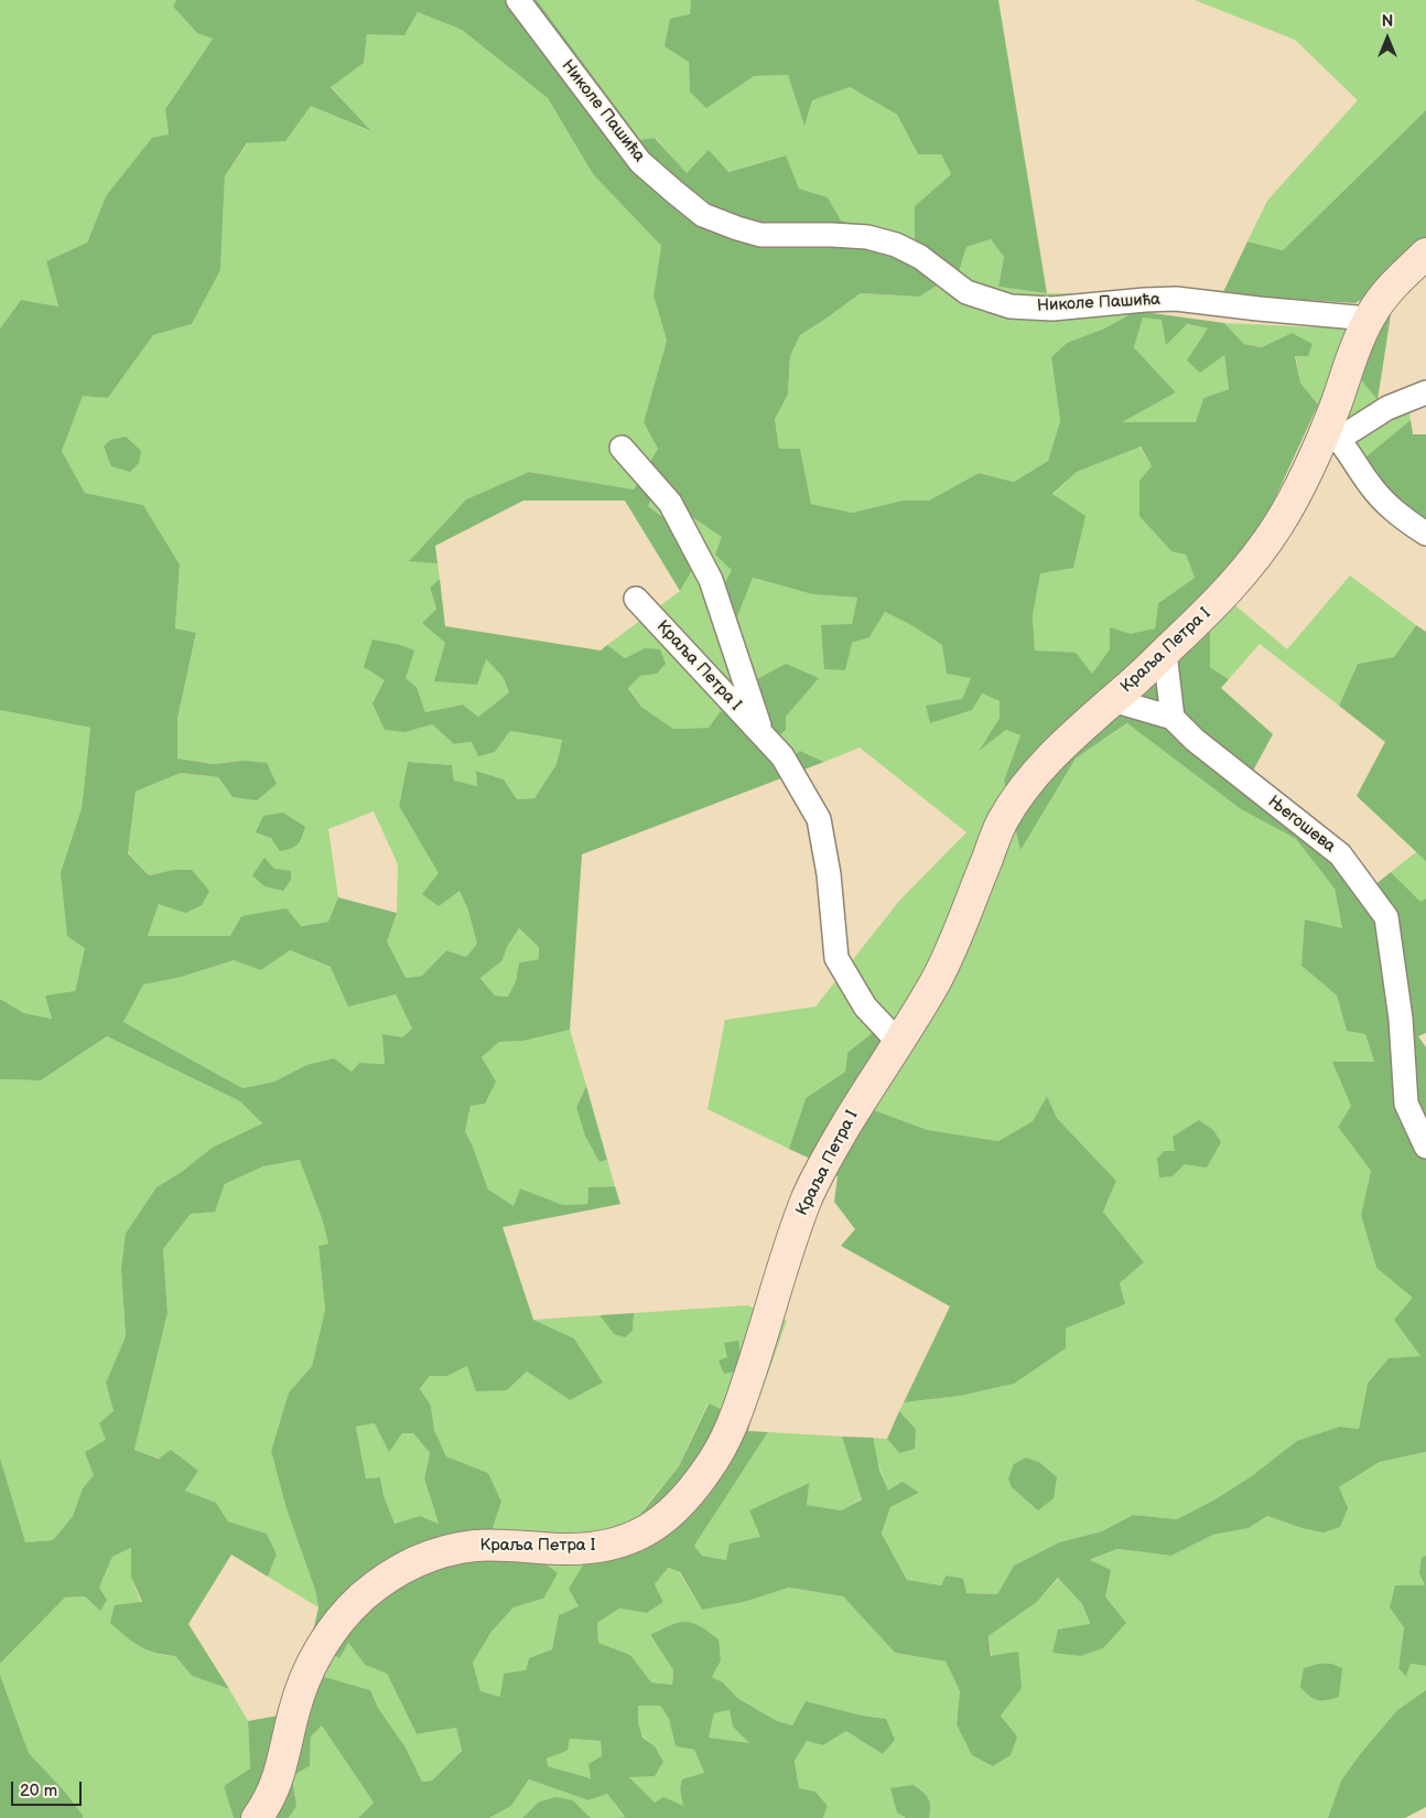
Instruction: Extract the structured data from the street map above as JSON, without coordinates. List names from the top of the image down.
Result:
{
  "streets": {
    "street": ["Николе Пашића", "Краља Петра I", "Његошева"]
  },
  "crossings": [
    ["Николе Пашића", "Краља Петра I"],
    ["Краља Петра I", "Његошева"]
  ],
  "scale_bar": "20 m",
  "north": "top"
}
